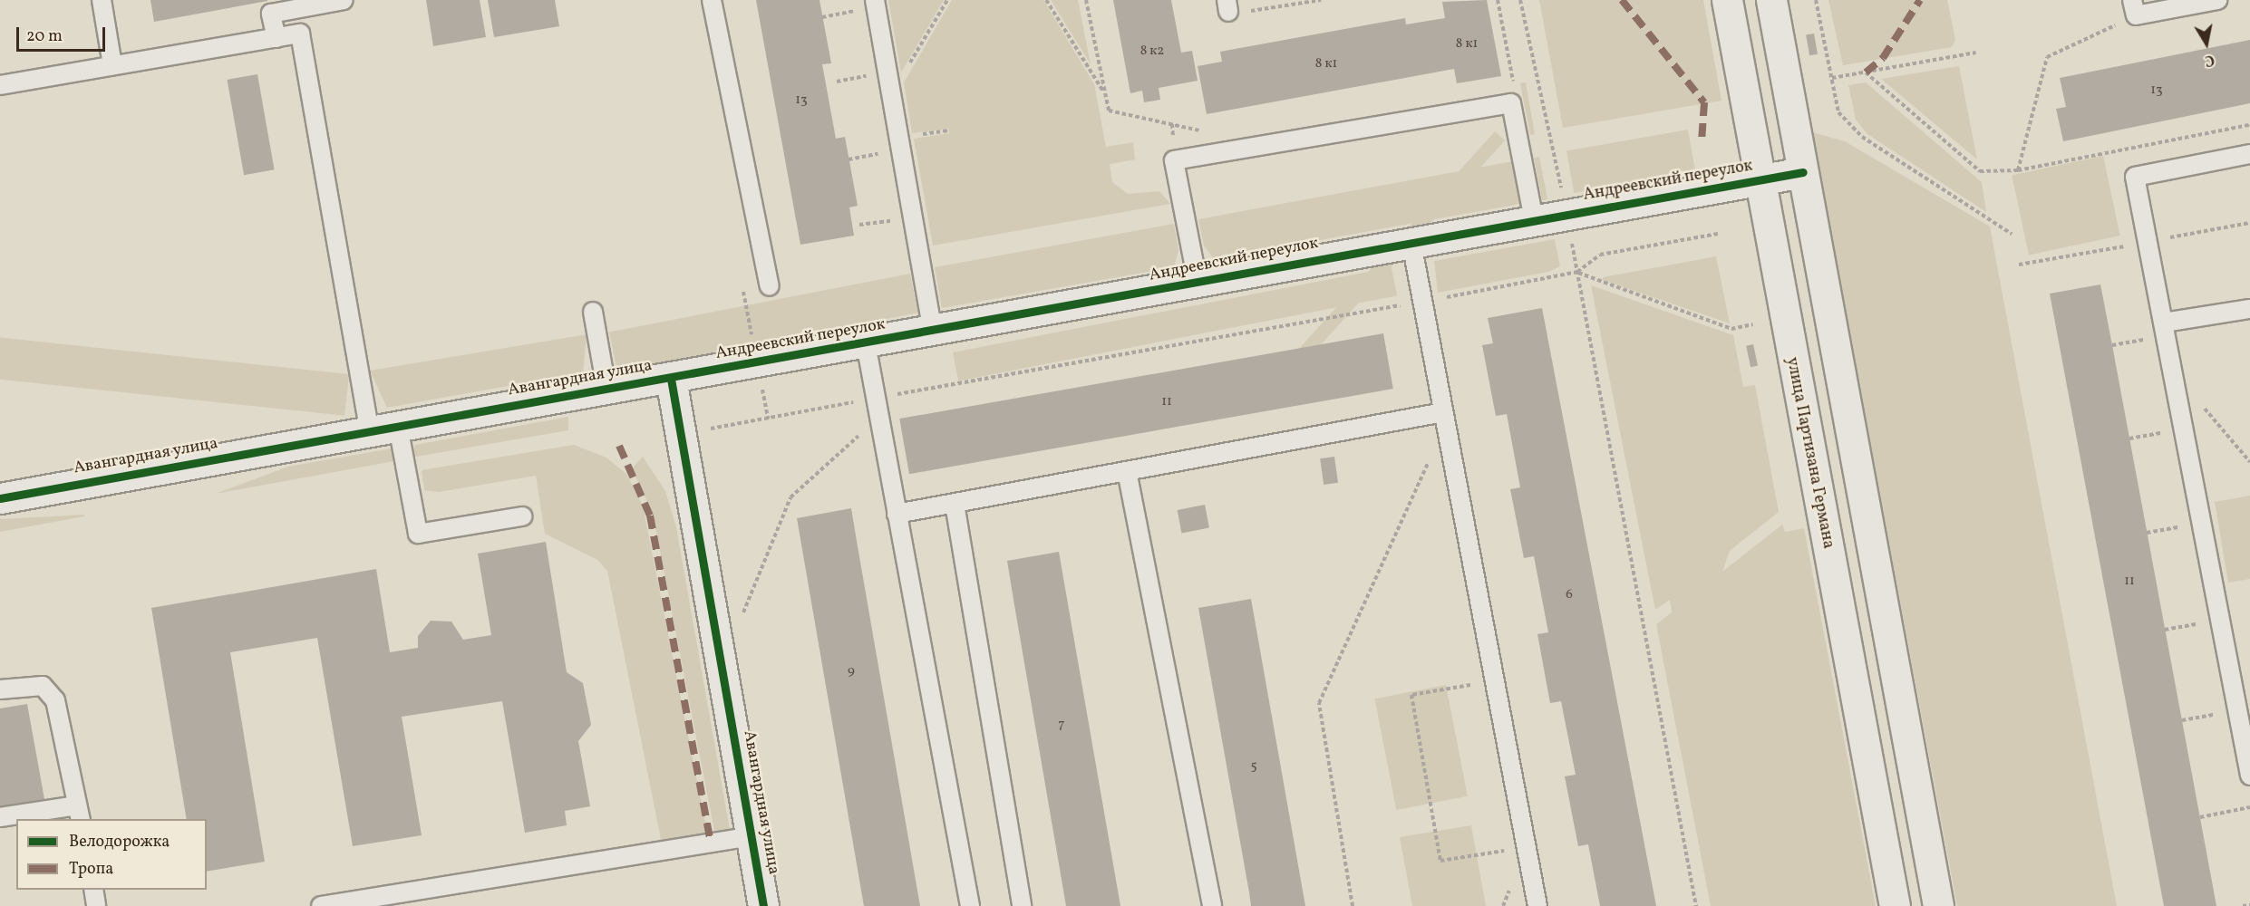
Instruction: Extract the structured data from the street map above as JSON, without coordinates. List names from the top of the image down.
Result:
{
  "streets": {
    "street": ["Андреевский переулок", "Авангардная улица", "улица Партизана Германа"]
  },
  "crossings": [
    ["Андреевский переулок", "Авангардная улица"],
    ["Андреевский переулок", "улица Партизана Германа"]
  ],
  "house_numbers": [
    "8 к1",
    "8 к2",
    "8 к1",
    "13",
    "13",
    "11",
    "11",
    "6",
    "9",
    "7",
    "5"
  ],
  "legend": ["Велодорожка", "Тропа"],
  "scale_bar": "20 m",
  "north": "bottom"
}
